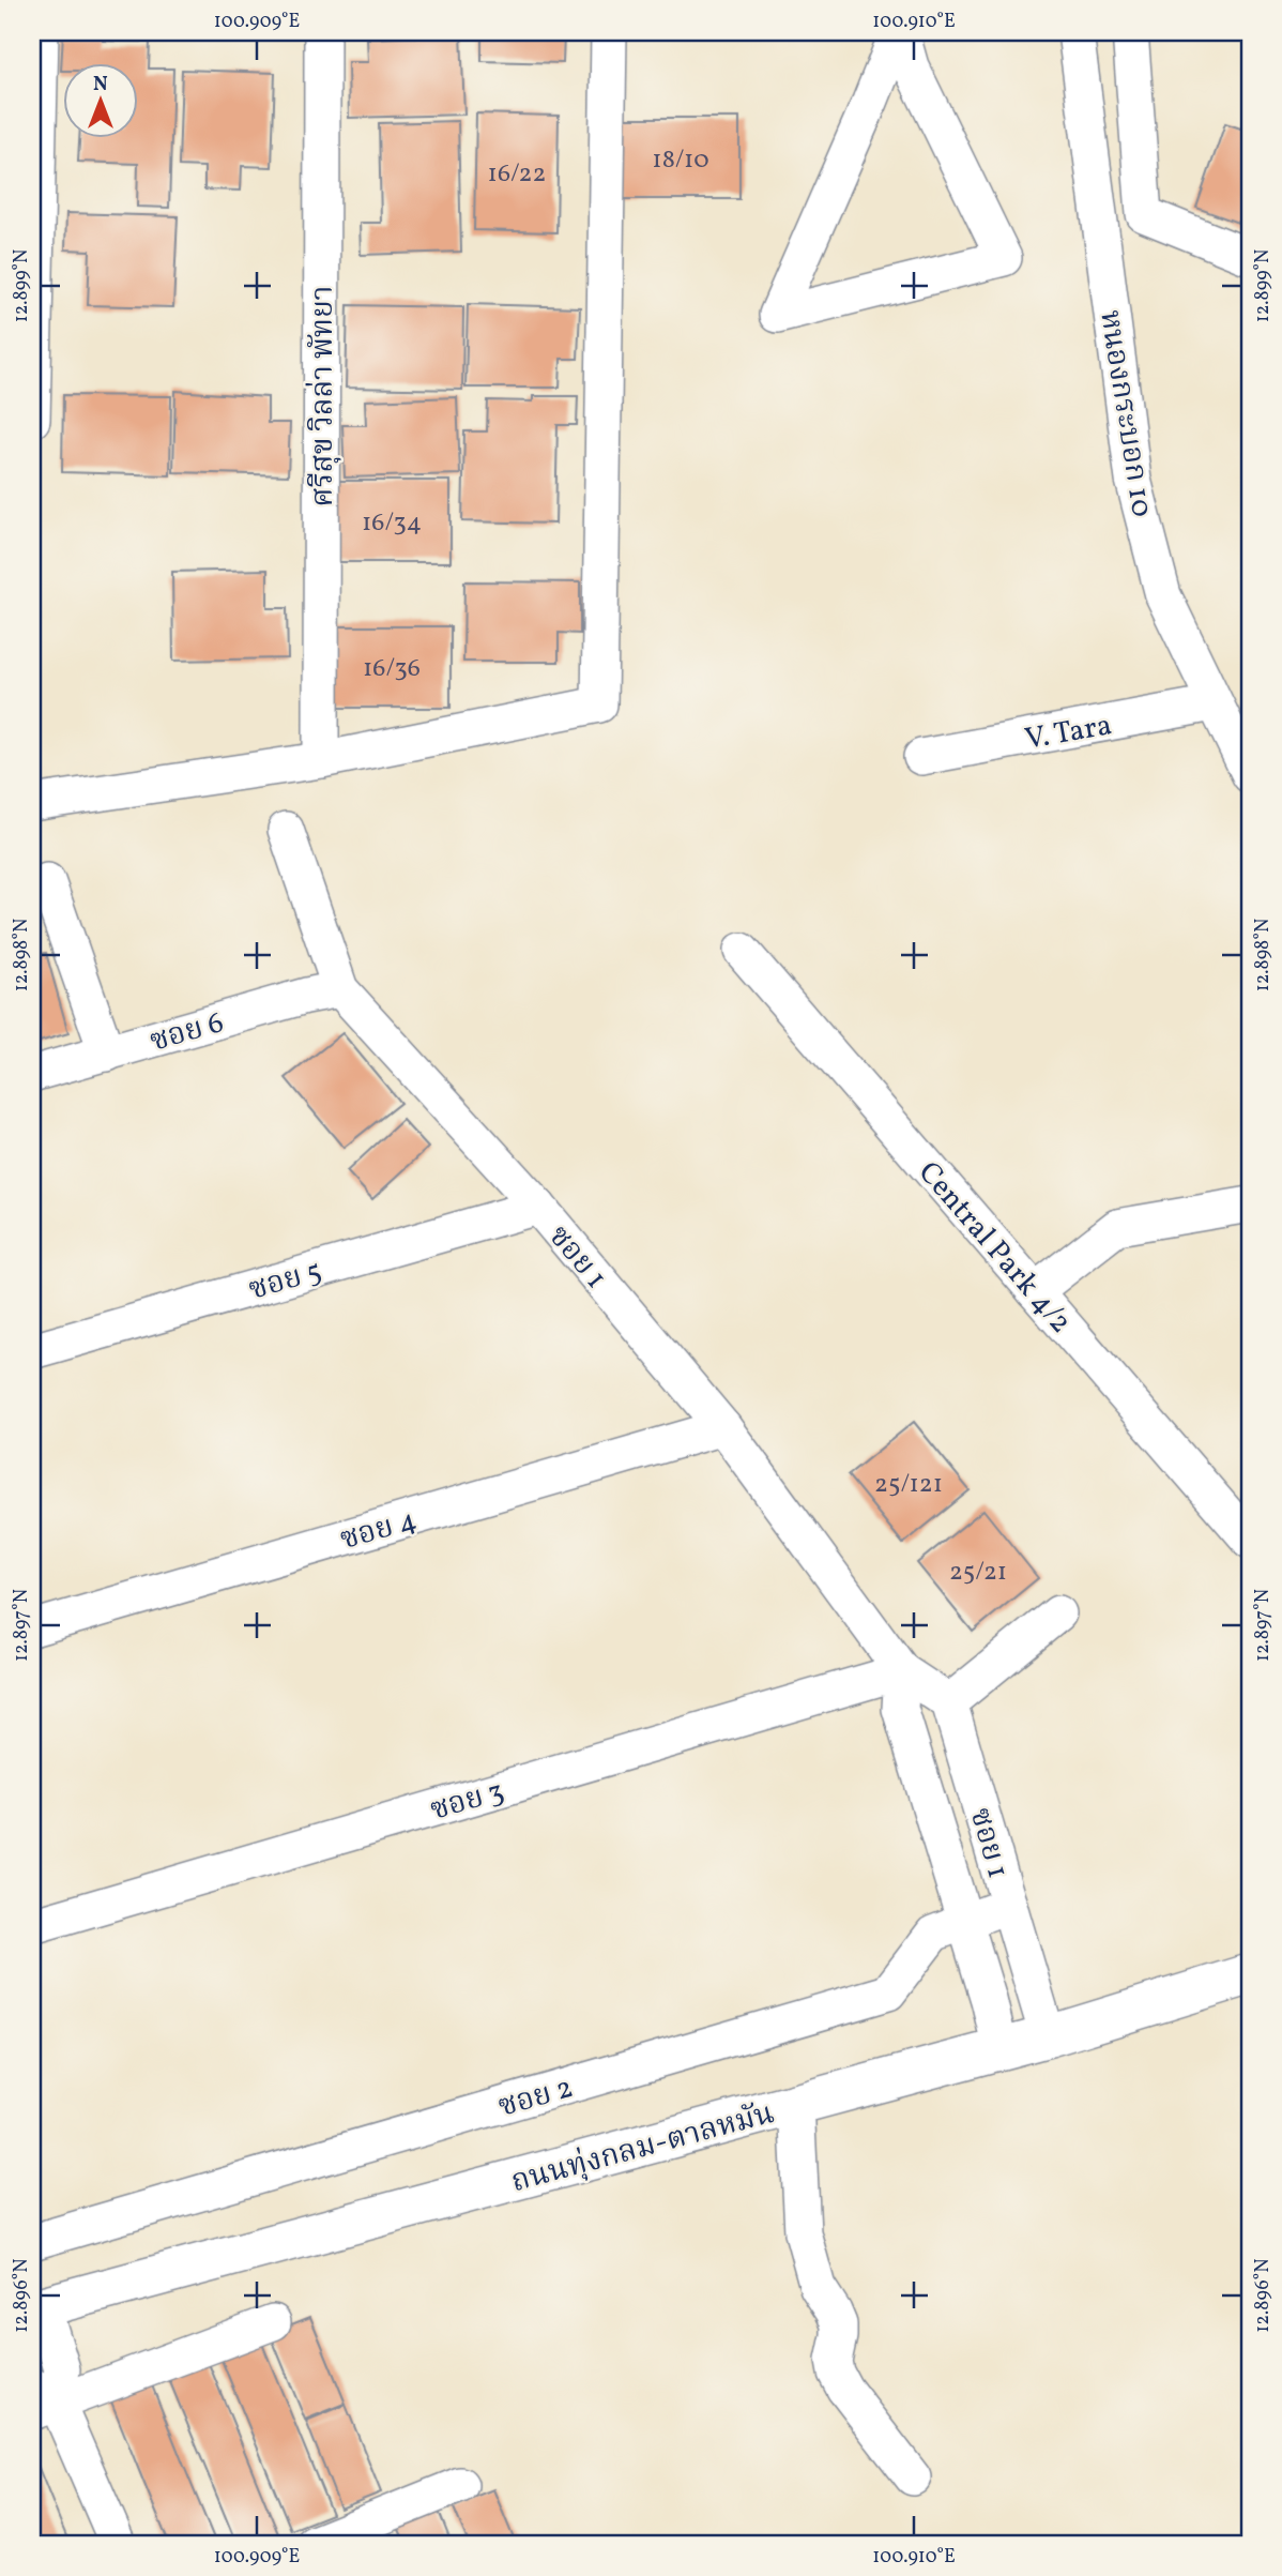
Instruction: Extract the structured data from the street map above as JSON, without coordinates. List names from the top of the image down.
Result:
{
  "streets": {
    "street": [
      "ศรีสุข วิลล่า พัทยา",
      "หนองกระบอก 10",
      "V. Tara",
      "ซอย 6",
      "Central Park 4/2",
      "ซอย 1",
      "ซอย 5",
      "ซอย 4",
      "ซอย 3",
      "ซอย 2",
      "ถนนทุ่งกลม-ตาลหมัน"
    ]
  },
  "crossings": [
    ["หนองกระบอก 10", "V. Tara"],
    ["ซอย 6", "ซอย 1"],
    ["ซอย 1", "ซอย 5"],
    ["ซอย 1", "ซอย 4"],
    ["ซอย 1", "ซอย 3"],
    ["ซอย 1", "ซอย 2"],
    ["ซอย 1", "ถนนทุ่งกลม-ตาลหมัน"]
  ],
  "house_numbers": [
    "18/10",
    "16/22",
    "16/34",
    "16/36",
    "25/121",
    "25/21"
  ],
  "north": "top",
  "coordinates": [
    "100.909°E",
    "100.910°E",
    "12.899°N",
    "12.898°N",
    "12.897°N",
    "12.896°N"
  ]
}
